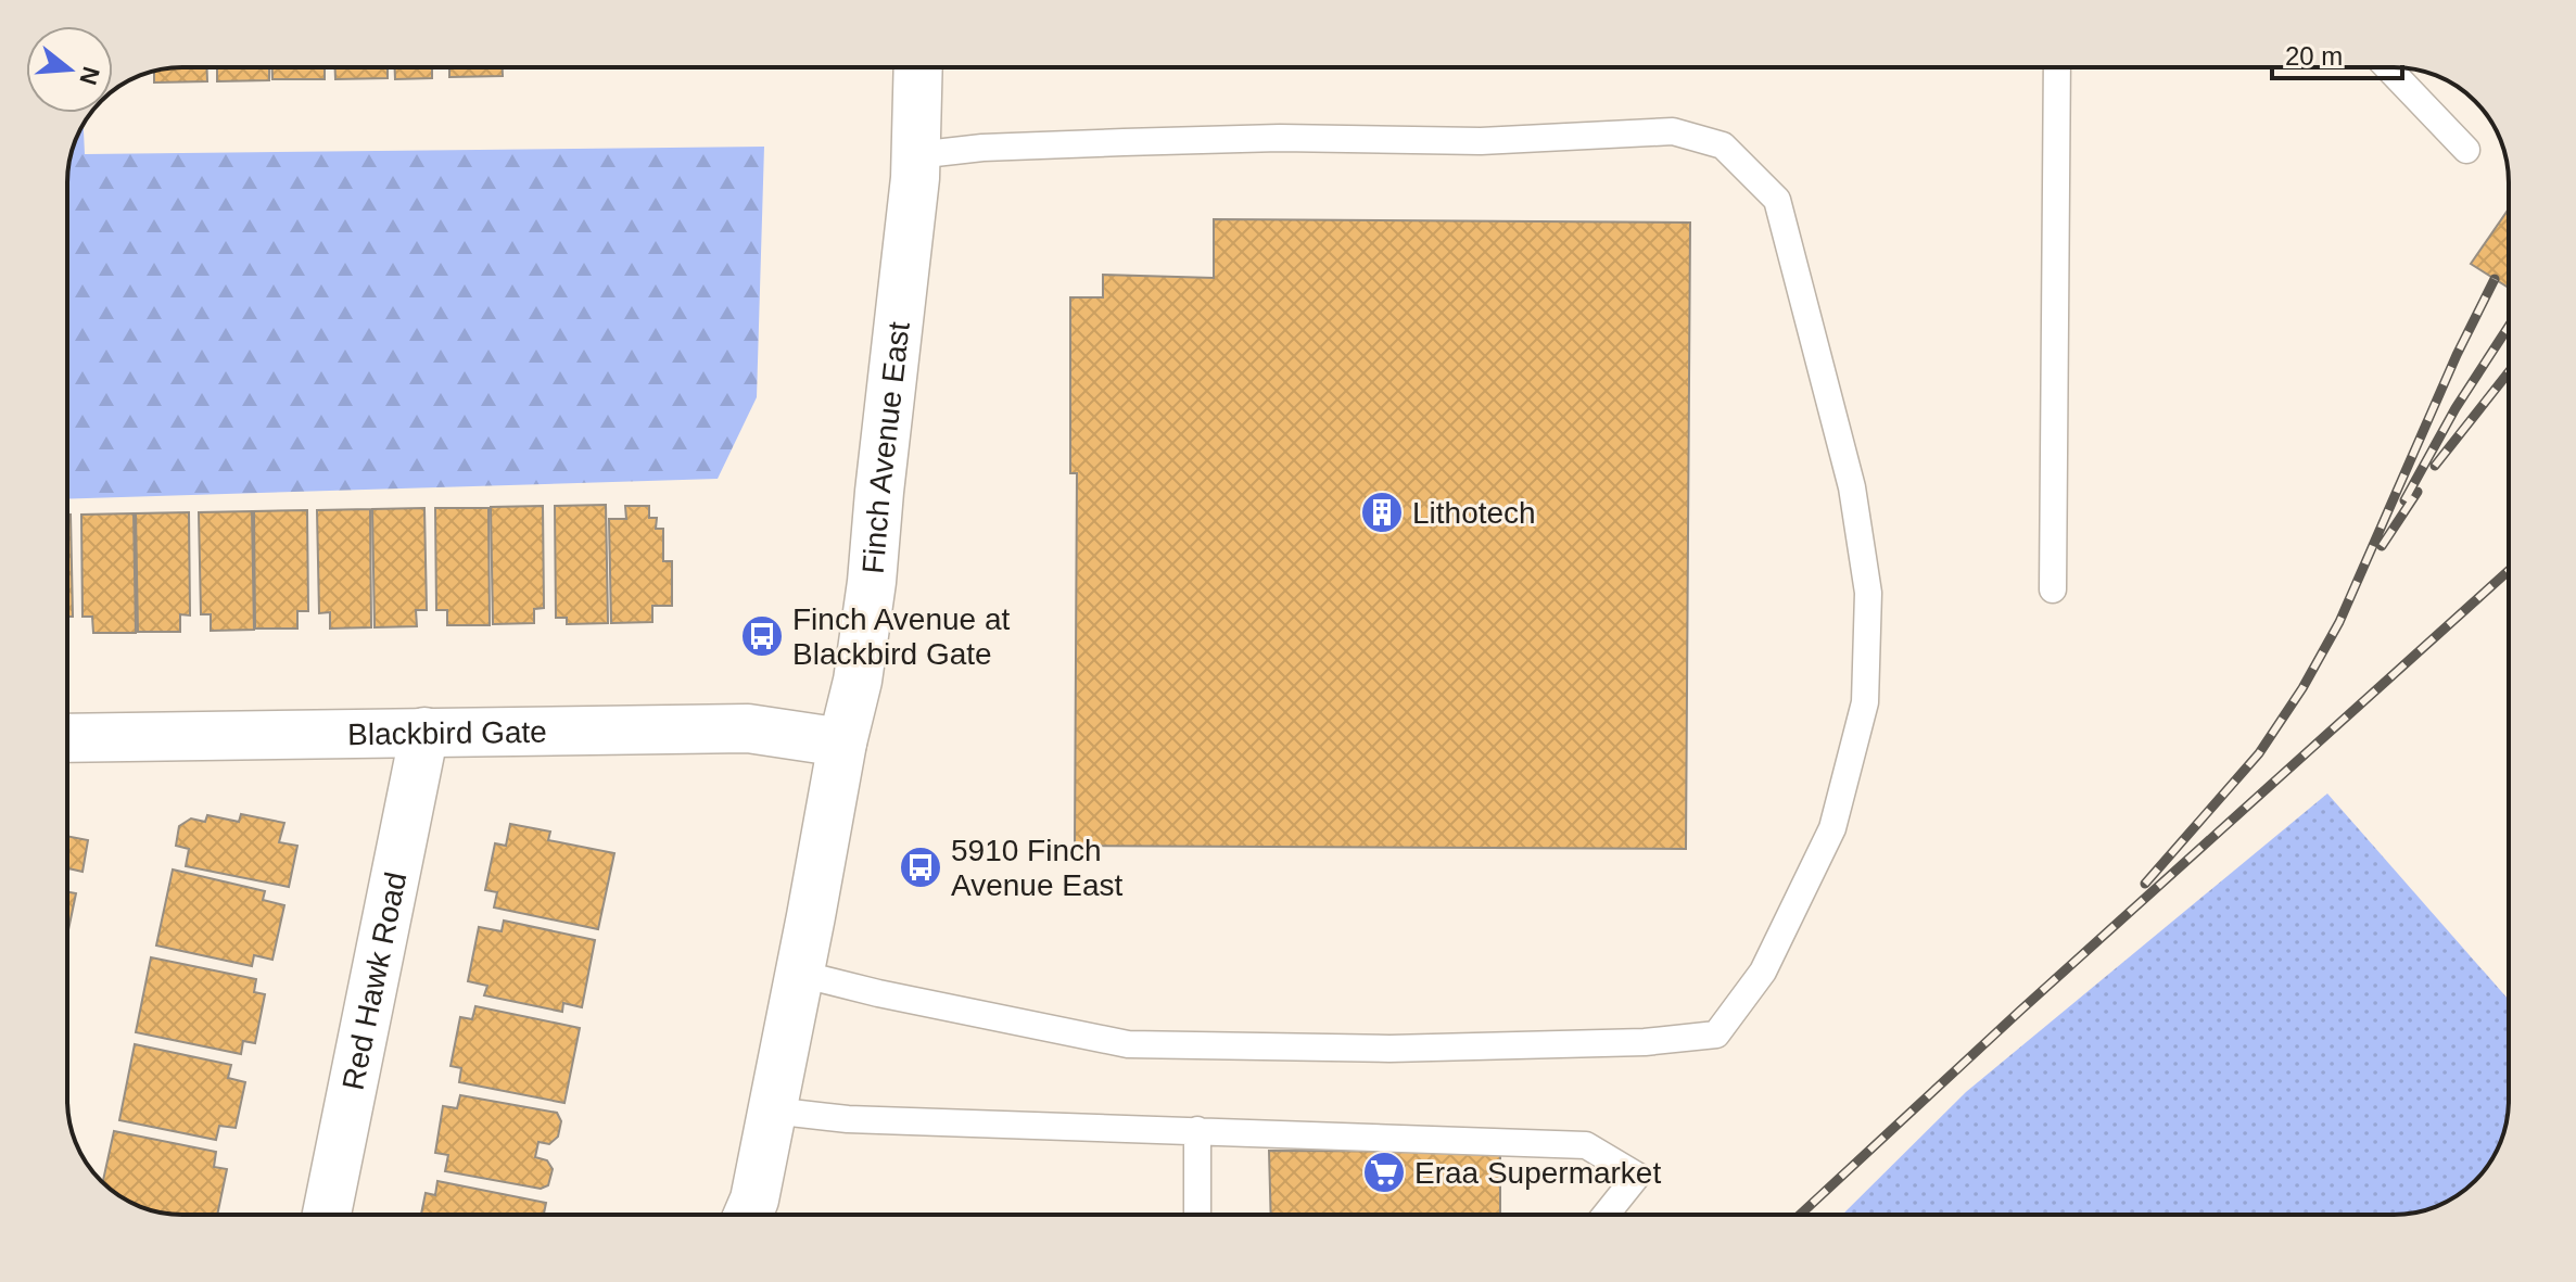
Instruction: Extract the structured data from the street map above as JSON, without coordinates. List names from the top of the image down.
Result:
{
  "streets": {
    "street": ["Finch Avenue East", "Blackbird Gate", "Red Hawk Road"]
  },
  "crossings": [
    ["Finch Avenue East", "Blackbird Gate"],
    ["Blackbird Gate", "Red Hawk Road"]
  ],
  "places": {
    "building": ["Lithotech"],
    "bus stop": ["Finch Avenue at Blackbird Gate", "5910 Finch Avenue East"],
    "supermarket": ["Eraa Supermarket"]
  },
  "scale_bar": "20 m",
  "north": "right"
}
